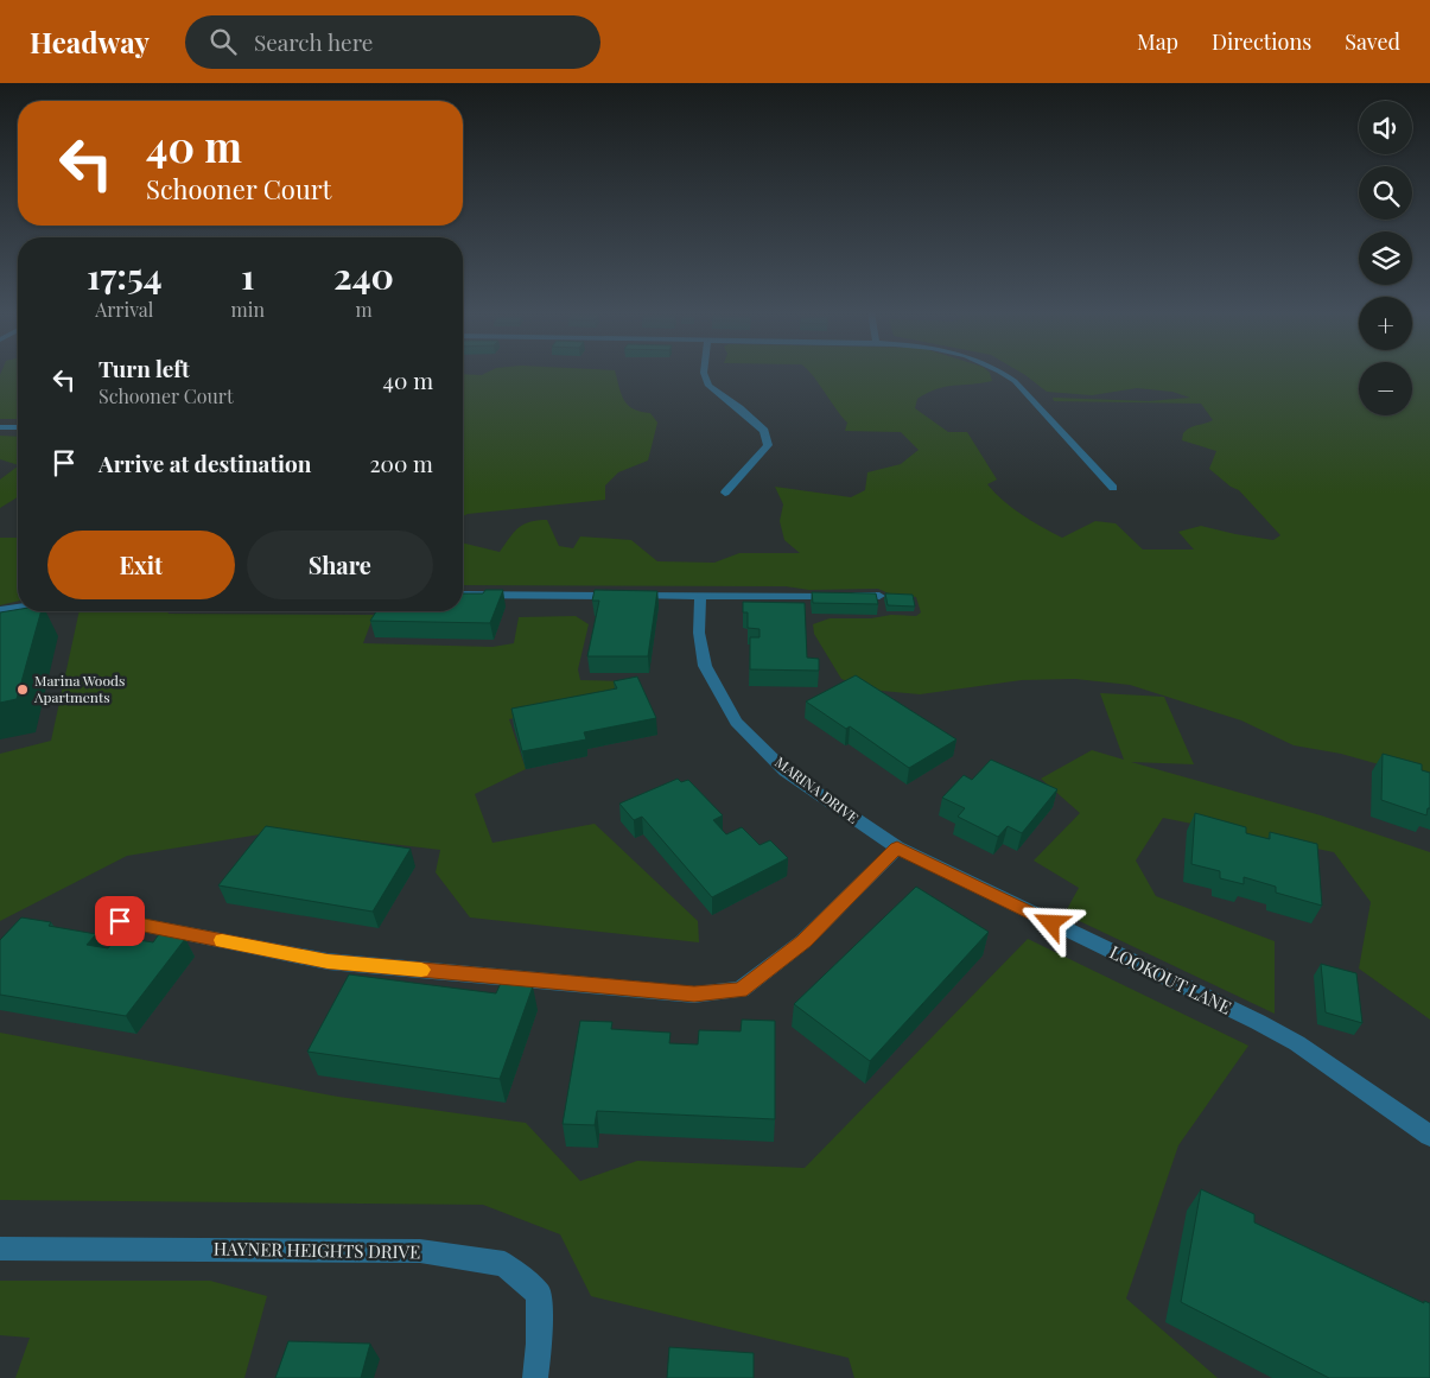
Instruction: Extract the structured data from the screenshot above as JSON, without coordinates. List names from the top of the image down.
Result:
{
  "streets": {
    "street": ["MARINA DRIVE", "LOOKOUT LANE", "HAYNER HEIGHTS DRIVE"]
  },
  "crossings": [
    ["MARINA DRIVE", "LOOKOUT LANE"]
  ],
  "places": ["Marina Woods Apartments"],
  "page": {
    "header": "Headway",
    "search": "Search here",
    "nav": ["Map", "Directions", "Saved"],
    "map_buttons": ["+", "−"],
    "turn": ["40 m", "Schooner Court"],
    "eta": [
      "17:54",
      "Arrival",
      "1",
      "min",
      "240",
      "m"
    ],
    "list": [
      {
        "name": "Turn left",
        "note": "Schooner Court",
        "value": "40 m"
      },
      {
        "name": "Arrive at destination",
        "value": "200 m"
      }
    ],
    "buttons": ["Exit", "Share"]
  }
}
